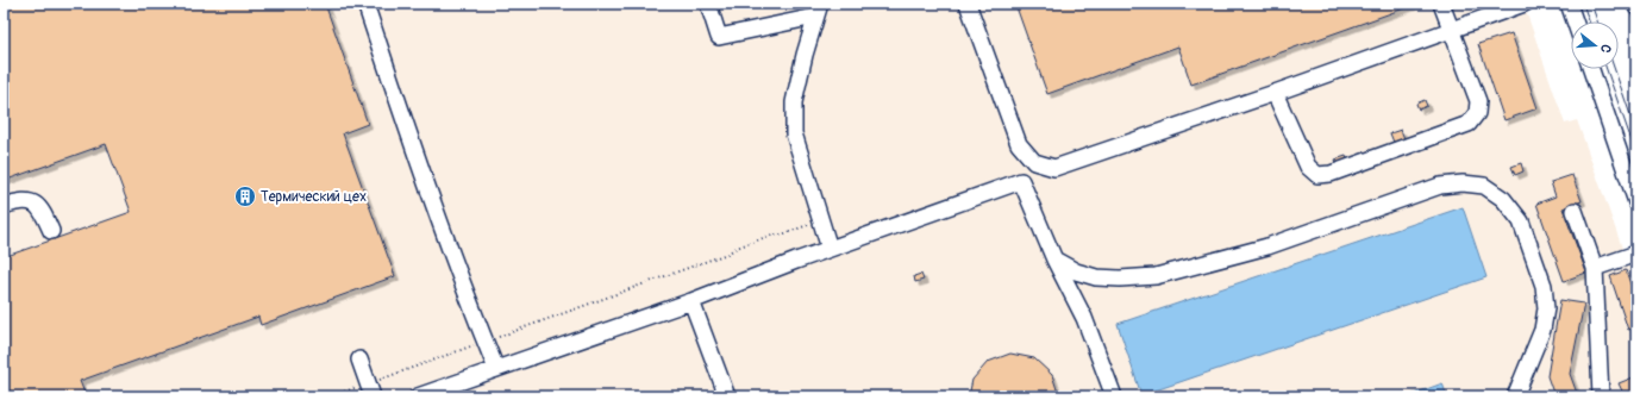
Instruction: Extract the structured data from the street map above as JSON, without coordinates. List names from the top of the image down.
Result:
{
  "places": {
    "building": ["Термический цех"]
  },
  "north": "right"
}
